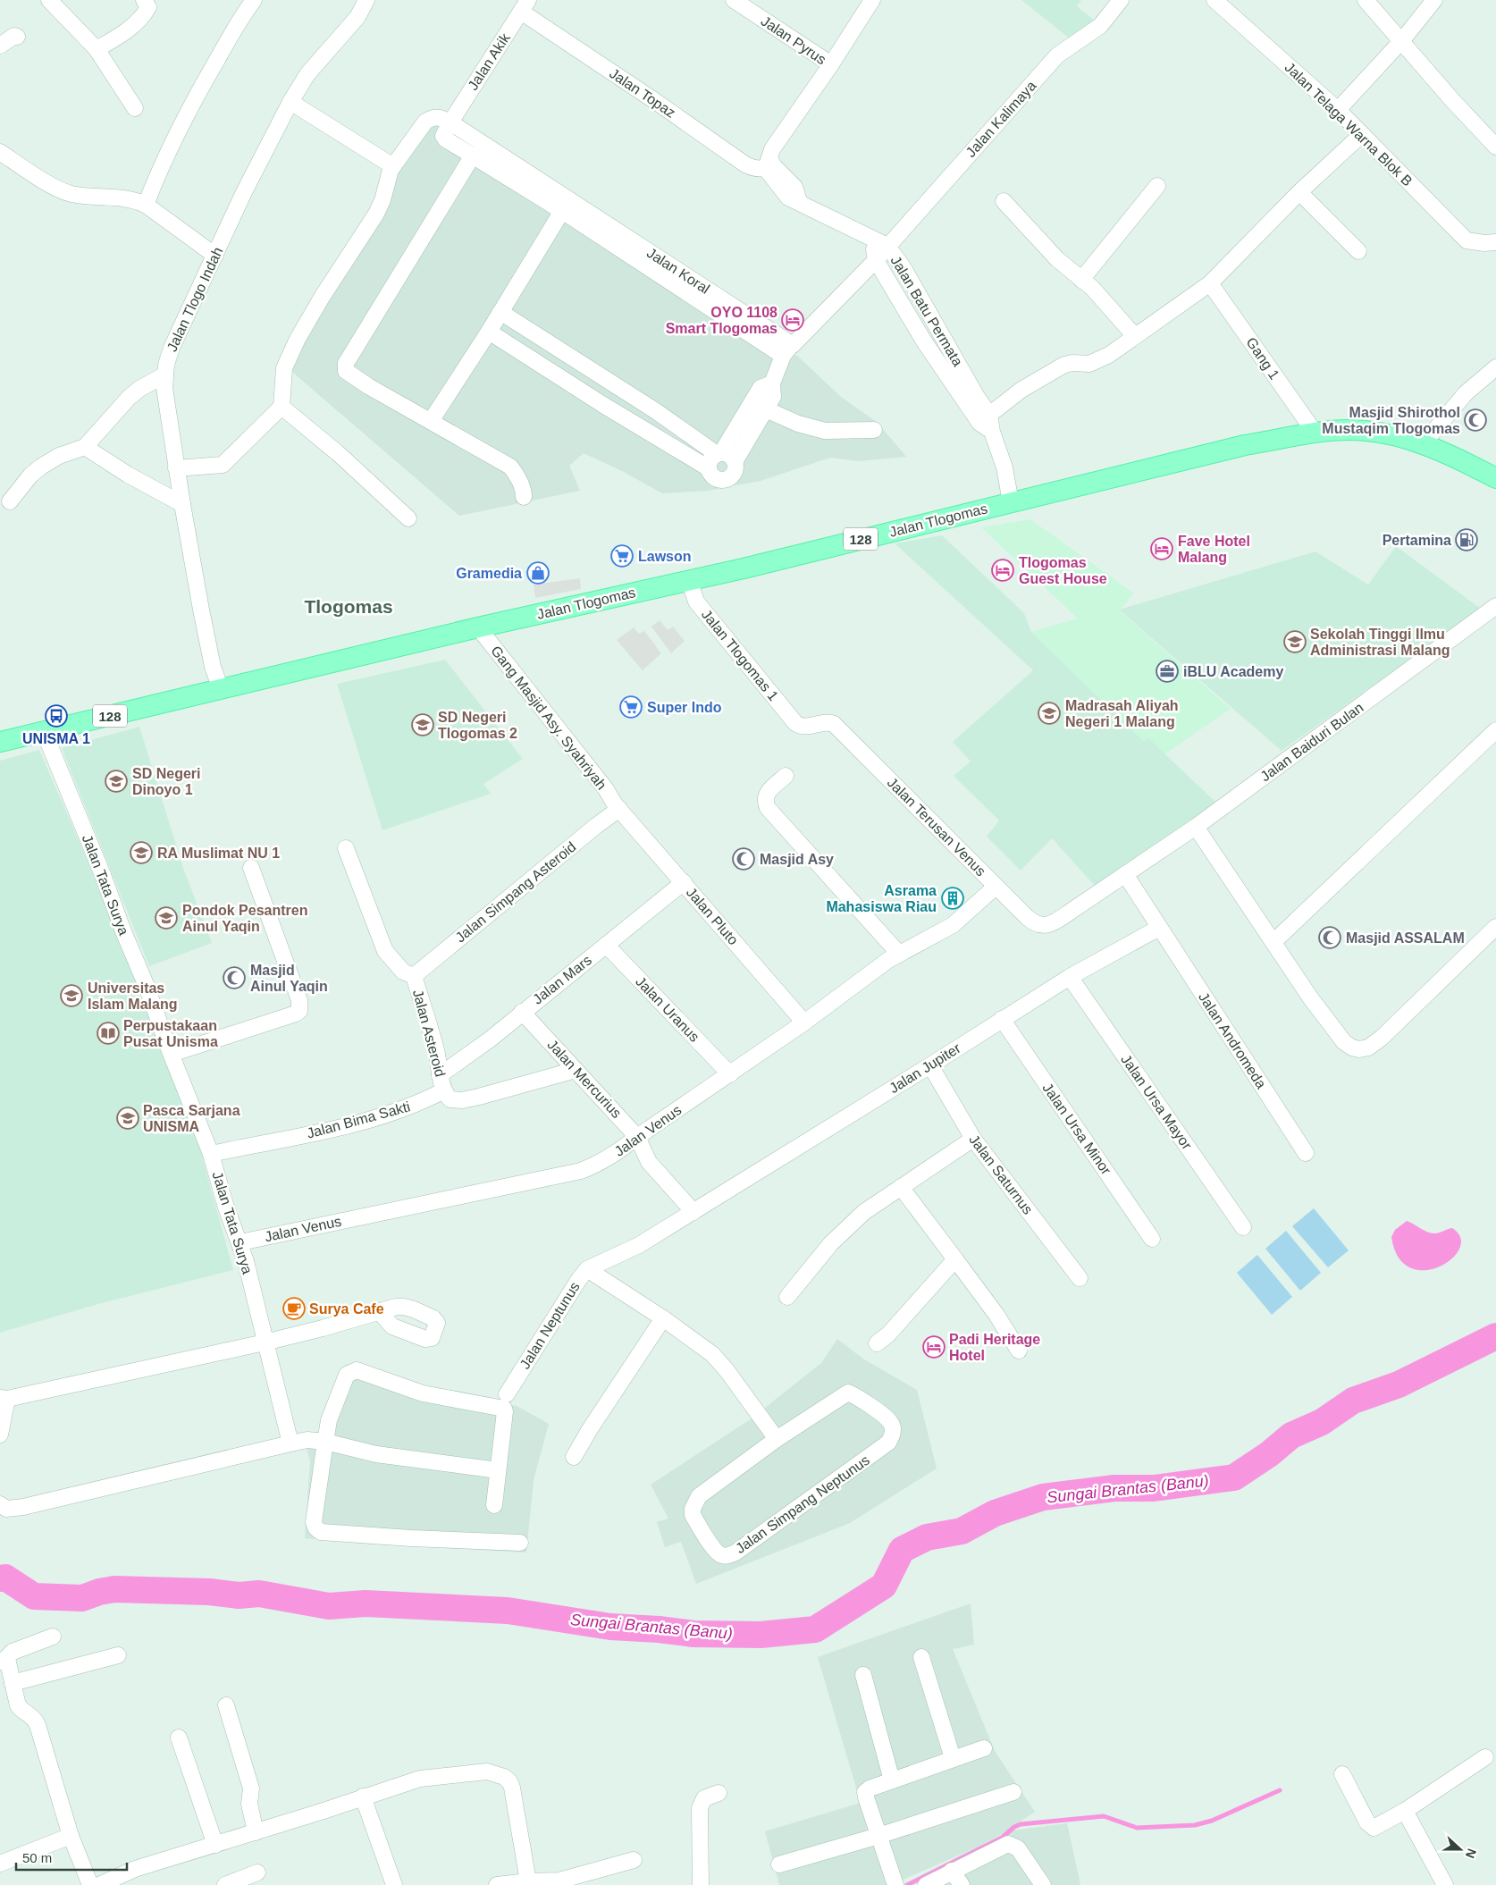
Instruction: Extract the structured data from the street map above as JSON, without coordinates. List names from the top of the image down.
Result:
{
  "streets": {
    "main road": ["Jalan Tlogomas", "128"],
    "street": [
      "Jalan Pyrus",
      "Jalan Akik",
      "Jalan Topaz",
      "Jalan Kalimaya",
      "Jalan Telaga Warna Blok B",
      "Jalan Koral",
      "Jalan Tlogo Indah",
      "Jalan Batu Permata",
      "Gang 1",
      "Jalan Tlogomas 1",
      "Gang Masjid Asy. Syahriyah",
      "Jalan Baiduri Bulan",
      "Jalan Terusan Venus",
      "Jalan Tata Surya",
      "Jalan Simpang Asteroid",
      "Jalan Pluto",
      "Jalan Mars",
      "Jalan Uranus",
      "Jalan Asteroid",
      "Jalan Andromeda",
      "Jalan Jupiter",
      "Jalan Mercurius",
      "Jalan Ursa Mayor",
      "Jalan Bima Sakti",
      "Jalan Ursa Minor",
      "Jalan Venus",
      "Jalan Saturnus",
      "Jalan Neptunus",
      "Jalan Simpang Neptunus"
    ]
  },
  "crossings": [
    ["Jalan Akik", "Jalan Topaz"],
    ["Jalan Akik", "Jalan Koral"],
    ["Jalan Kalimaya", "Jalan Batu Permata"],
    ["Jalan Tlogo Indah", "Jalan Tlogomas"],
    ["Jalan Tlogo Indah", "128"],
    ["Jalan Batu Permata", "Jalan Tlogomas"],
    ["Gang 1", "Jalan Tlogomas"],
    ["Jalan Tlogomas", "128"],
    ["Jalan Tlogomas", "Jalan Tlogomas 1"],
    ["Jalan Tlogomas", "Gang Masjid Asy. Syahriyah"],
    ["128", "Jalan Tata Surya"],
    ["Jalan Tlogomas 1", "Jalan Terusan Venus"],
    ["Gang Masjid Asy. Syahriyah", "Jalan Simpang Asteroid"],
    ["Gang Masjid Asy. Syahriyah", "Jalan Pluto"],
    ["Jalan Baiduri Bulan", "Jalan Terusan Venus"],
    ["Jalan Terusan Venus", "Jalan Venus"],
    ["Jalan Tata Surya", "Jalan Bima Sakti"],
    ["Jalan Tata Surya", "Jalan Venus"],
    ["Jalan Simpang Asteroid", "Jalan Pluto"],
    ["Jalan Simpang Asteroid", "Jalan Asteroid"],
    ["Jalan Pluto", "Jalan Mars"],
    ["Jalan Pluto", "Jalan Venus"],
    ["Jalan Mars", "Jalan Uranus"],
    ["Jalan Mars", "Jalan Asteroid"],
    ["Jalan Mars", "Jalan Mercurius"],
    ["Jalan Uranus", "Jalan Venus"],
    ["Jalan Asteroid", "Jalan Bima Sakti"],
    ["Jalan Andromeda", "Jalan Jupiter"],
    ["Jalan Jupiter", "Jalan Mercurius"],
    ["Jalan Jupiter", "Jalan Ursa Mayor"],
    ["Jalan Jupiter", "Jalan Ursa Minor"],
    ["Jalan Jupiter", "Jalan Saturnus"],
    ["Jalan Jupiter", "Jalan Neptunus"],
    ["Jalan Mercurius", "Jalan Venus"],
    ["Jalan Mercurius", "Jalan Neptunus"]
  ],
  "districts": ["Tlogomas"],
  "water": ["Sungai Brantas (Banu)"],
  "places": {
    "hotel": [
      "OYO 1108 Smart Tlogomas",
      "Fave Hotel Malang",
      "Tlogomas Guest House",
      "Padi Heritage Hotel"
    ],
    "mosque": [
      "Masjid Shirothol Mustaqim Tlogomas",
      "Masjid Asy",
      "Masjid ASSALAM",
      "Masjid Ainul Yaqin"
    ],
    "fuel station": ["Pertamina"],
    "supermarket": ["Lawson", "Super Indo"],
    "shop": ["Gramedia"],
    "school or university": [
      "Sekolah Tinggi Ilmu Administrasi Malang",
      "Madrasah Aliyah Negeri 1 Malang",
      "SD Negeri Tlogomas 2",
      "SD Negeri Dinoyo 1",
      "RA Muslimat NU 1",
      "Pondok Pesantren Ainul Yaqin",
      "Universitas Islam Malang",
      "Pasca Sarjana UNISMA"
    ],
    "office": ["iBLU Academy"],
    "bus stop": ["UNISMA 1"],
    "building": ["Asrama Mahasiswa Riau"],
    "library": ["Perpustakaan Pusat Unisma"],
    "cafe": ["Surya Cafe"]
  },
  "scale_bar": "50 m",
  "north": "right"
}
